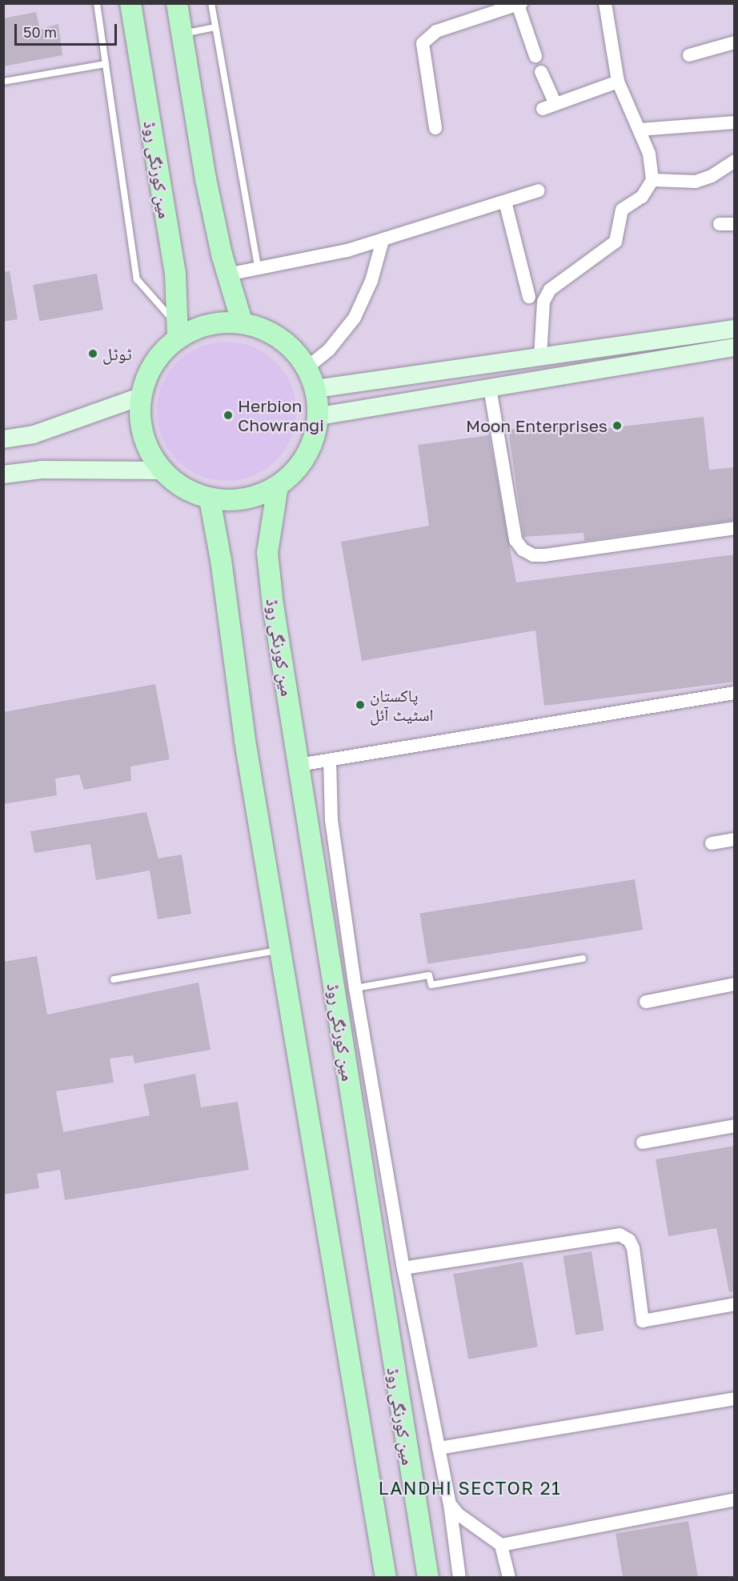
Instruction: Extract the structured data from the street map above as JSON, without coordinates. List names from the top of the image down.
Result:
{
  "streets": {
    "main road": ["مین کورنگی روڈ"]
  },
  "districts": ["LANDHI SECTOR 21"],
  "places": [
    "ٹوٹل",
    "Herbion Chowrangi",
    "Moon Enterprises",
    "پاکستان اسٹیٹ آئل"
  ],
  "scale_bar": "50 m"
}
